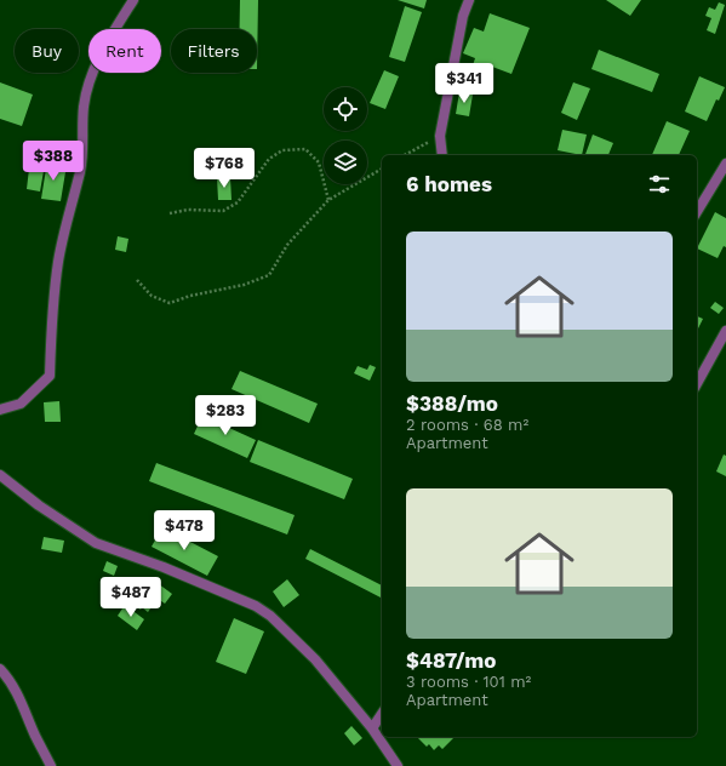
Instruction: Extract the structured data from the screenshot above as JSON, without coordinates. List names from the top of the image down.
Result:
{
  "page": {
    "chip": ["Buy", "Rent", "Filters"],
    "price": [
      "$341",
      "$388",
      "$768",
      "$283",
      "$478",
      "$487"
    ],
    "heading": "6 homes",
    "list": [
      {
        "name": "$388/mo",
        "note": "2 rooms · 68 m² · Apartment"
      },
      {
        "name": "$487/mo",
        "note": "3 rooms · 101 m² · Apartment"
      }
    ]
  }
}
